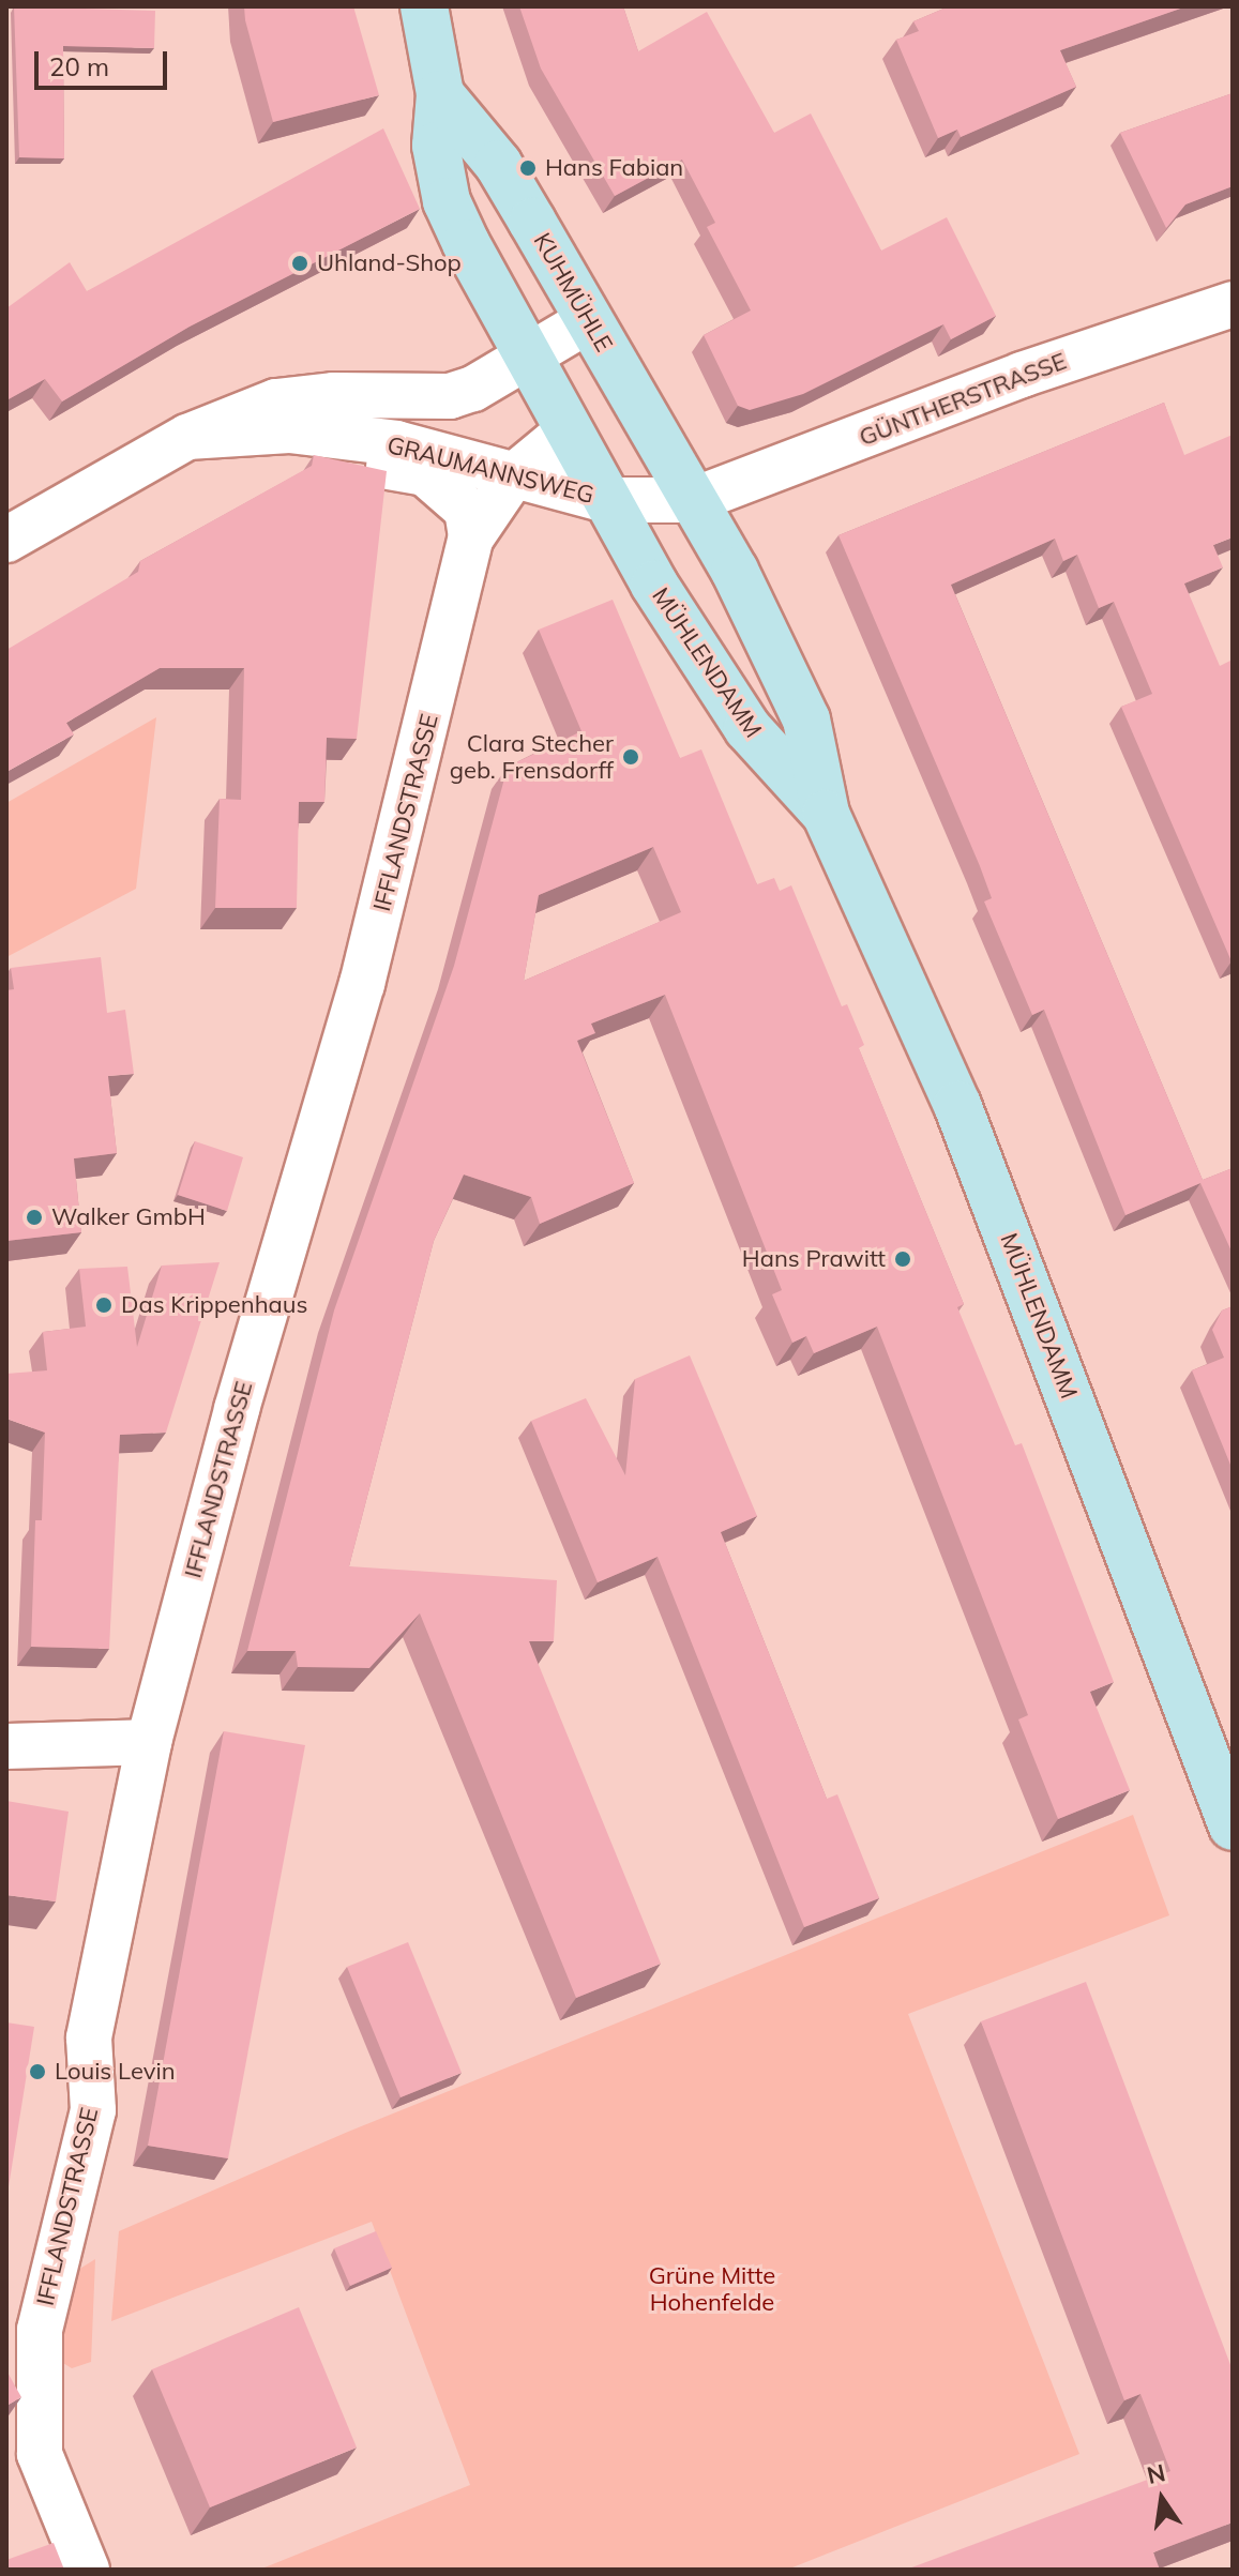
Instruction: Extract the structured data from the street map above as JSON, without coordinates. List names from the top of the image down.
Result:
{
  "streets": {
    "main road": ["KUHMÜHLE", "MÜHLENDAMM"],
    "street": ["GÜNTHERSTRASSE", "GRAUMANNSWEG", "IFFLANDSTRASSE"]
  },
  "crossings": [
    ["KUHMÜHLE", "GÜNTHERSTRASSE"],
    ["KUHMÜHLE", "GRAUMANNSWEG"],
    ["KUHMÜHLE", "MÜHLENDAMM"],
    ["KUHMÜHLE", "IFFLANDSTRASSE"],
    ["GÜNTHERSTRASSE", "GRAUMANNSWEG"],
    ["GÜNTHERSTRASSE", "MÜHLENDAMM"],
    ["GRAUMANNSWEG", "MÜHLENDAMM"],
    ["GRAUMANNSWEG", "IFFLANDSTRASSE"]
  ],
  "parks": ["Grüne Mitte Hohenfelde"],
  "places": [
    "Hans Fabian",
    "Uhland-Shop",
    "Clara Stecher geb. Frensdorff",
    "Walker GmbH",
    "Hans Prawitt",
    "Das Krippenhaus",
    "Louis Levin"
  ],
  "scale_bar": "20 m",
  "north": "top"
}
